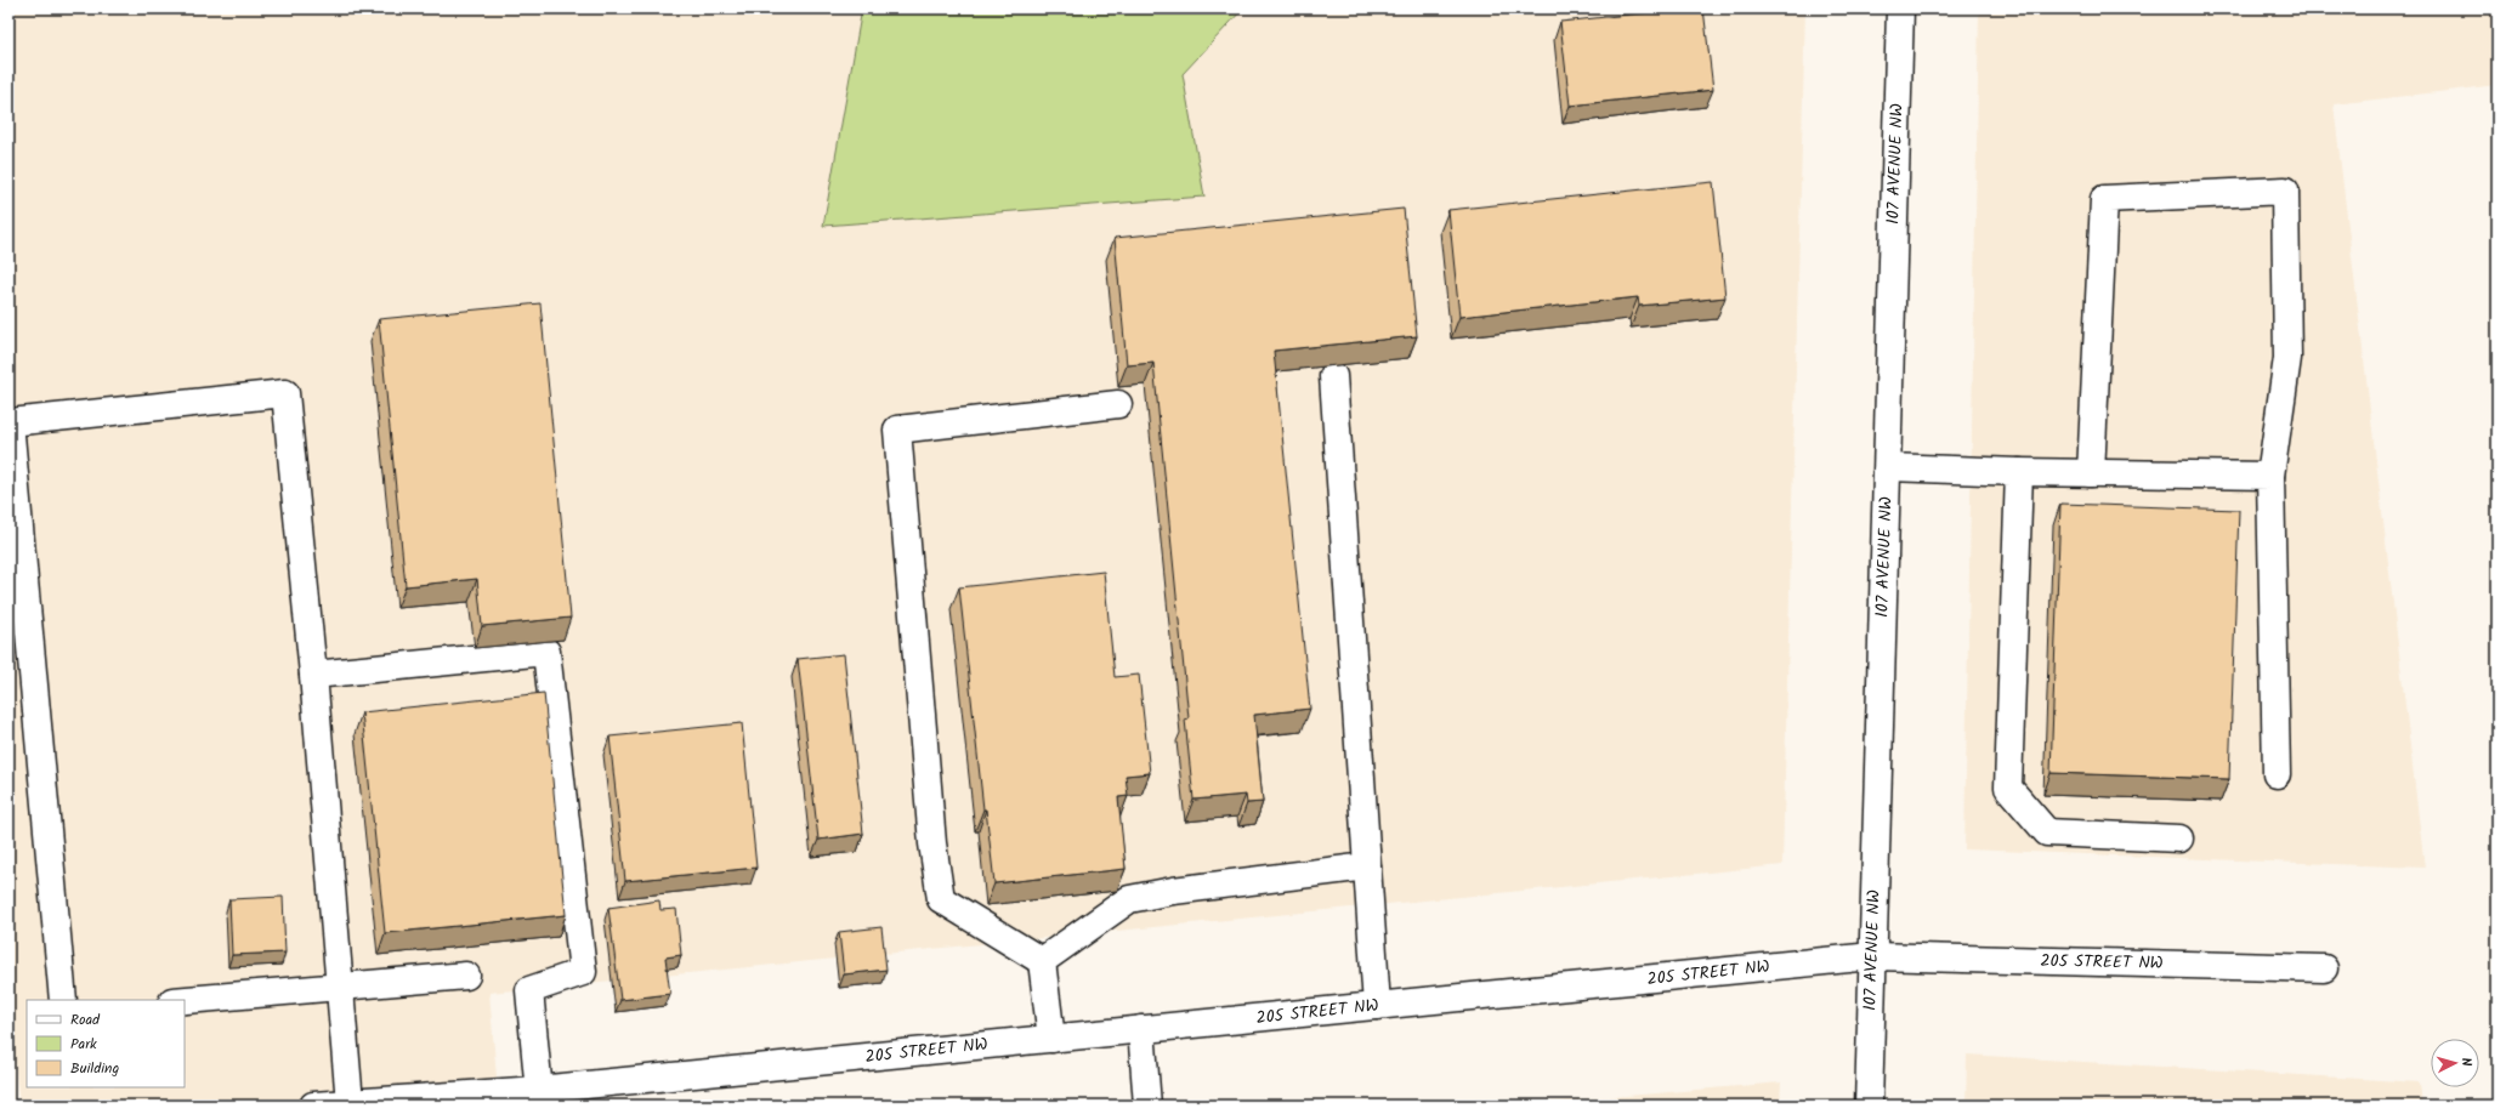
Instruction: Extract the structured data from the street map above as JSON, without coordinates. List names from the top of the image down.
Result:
{
  "streets": {
    "street": ["107 AVENUE NW", "205 STREET NW"]
  },
  "crossings": [
    ["107 AVENUE NW", "205 STREET NW"]
  ],
  "legend": ["Road", "Park", "Building"],
  "north": "right"
}
